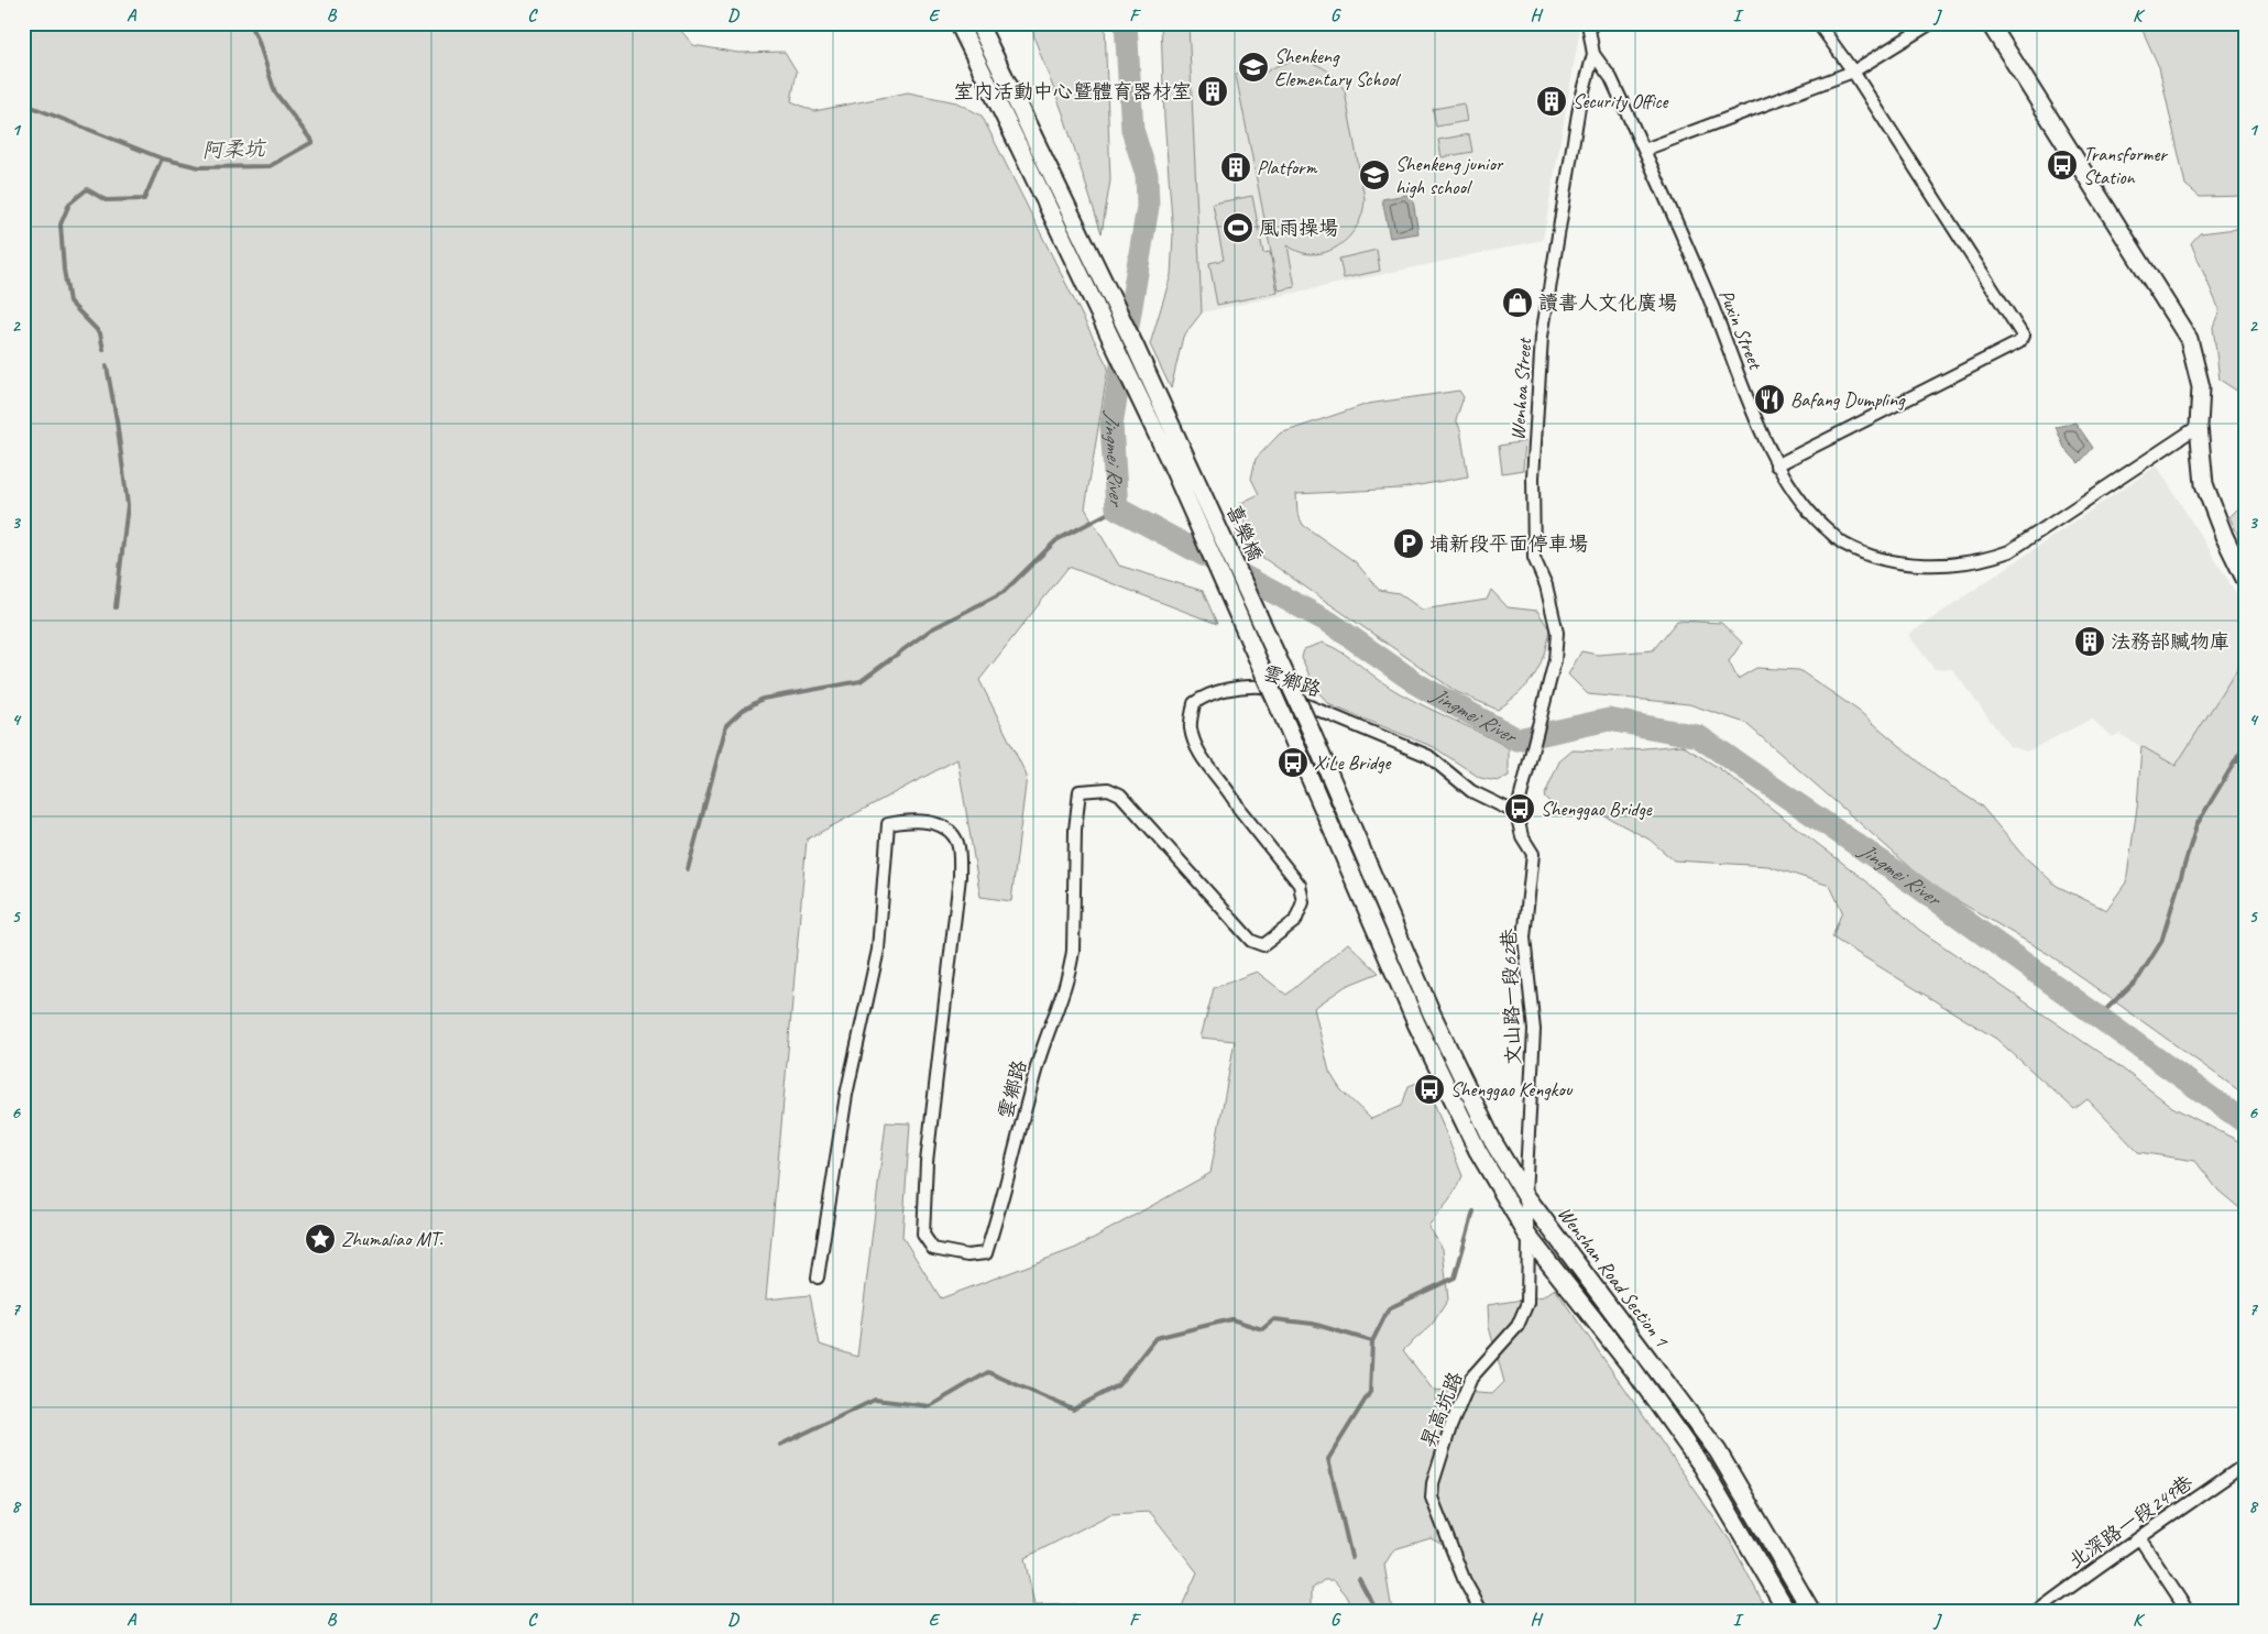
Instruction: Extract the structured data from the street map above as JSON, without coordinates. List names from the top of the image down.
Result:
{
  "streets": {
    "main road": ["喜樂橋", "Wenshan Road Section 1"],
    "street": [
      "Puxin Street",
      "Wenhoa Street",
      "雲鄉路",
      "文山路一段62巷",
      "昇高坑路",
      "北深路一段249巷"
    ]
  },
  "crossings": [
    ["Puxin Street", "Wenhoa Street"],
    ["Wenhoa Street", "雲鄉路"],
    ["Wenhoa Street", "文山路一段62巷"],
    ["喜樂橋", "Wenshan Road Section 1"],
    ["雲鄉路", "文山路一段62巷"],
    ["文山路一段62巷", "Wenshan Road Section 1"],
    ["文山路一段62巷", "昇高坑路"],
    ["Wenshan Road Section 1", "昇高坑路"]
  ],
  "water": ["阿柔坑", "Jingmei River"],
  "places": {
    "school or university": ["Shenkeng Elementary School", "Shenkeng junior high school"],
    "building": [
      "室內活動中心暨體育器材室",
      "Security Office",
      "Platform",
      "法務部贓物庫"
    ],
    "bus stop": [
      "Transformer Station",
      "XiLe Bridge",
      "Shenggao Bridge",
      "Shenggao Kengkou"
    ],
    "sports": ["風雨操場"],
    "shop": ["讀書人文化廣場"],
    "restaurant": ["Bafang Dumpling"],
    "parking": ["埔新段平面停車場"],
    "place": ["Zhumaliao MT."]
  },
  "grid": {
    "columns": [
      "A",
      "B",
      "C",
      "D",
      "E",
      "F",
      "G",
      "H",
      "I",
      "J",
      "K"
    ],
    "rows": [
      "1",
      "2",
      "3",
      "4",
      "5",
      "6",
      "7",
      "8"
    ]
  }
}
